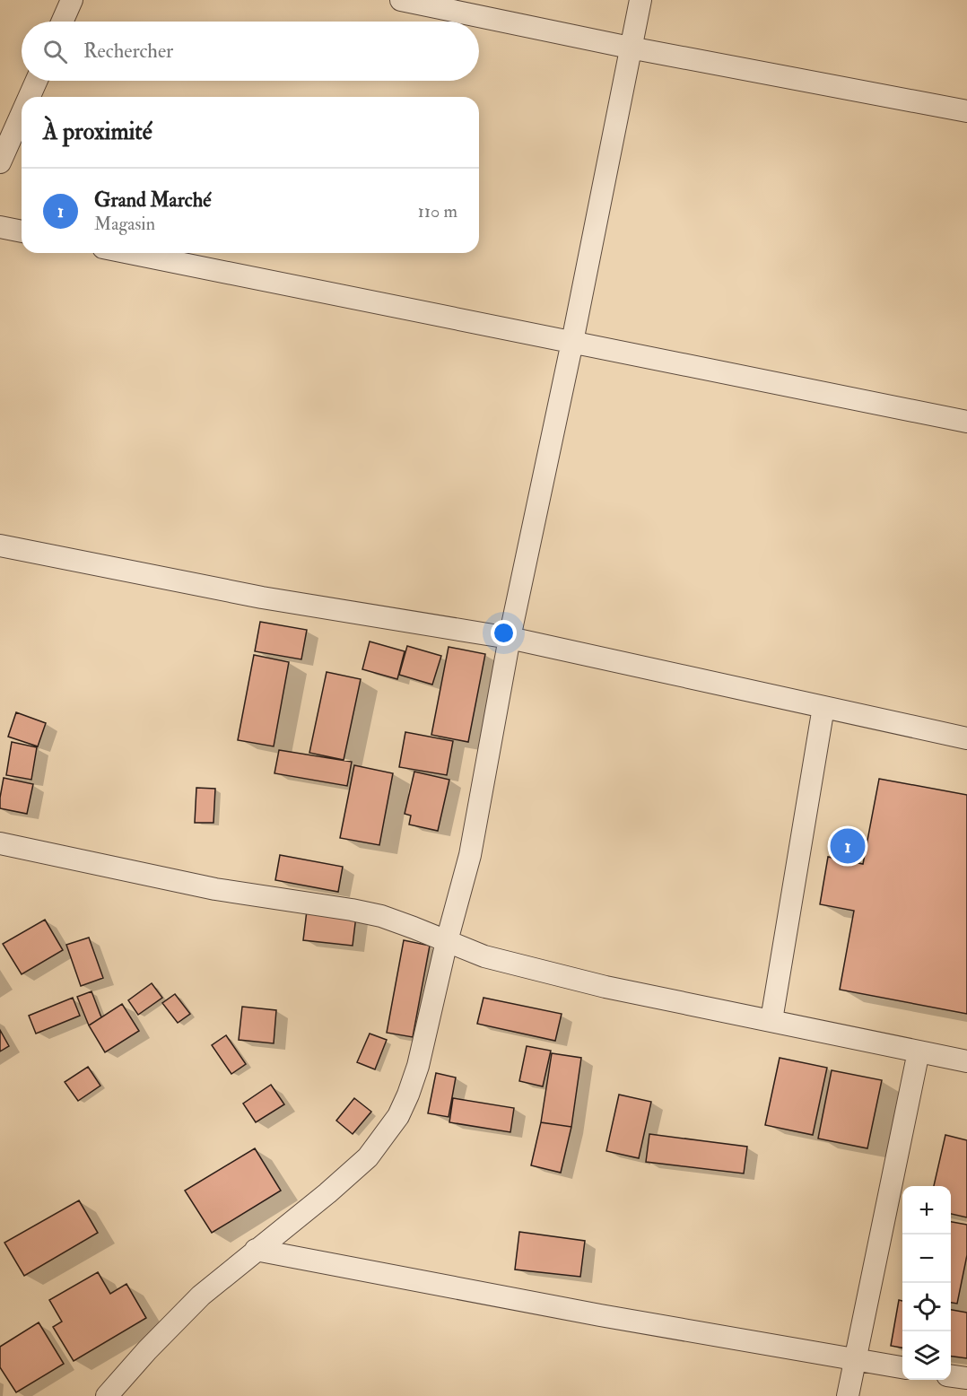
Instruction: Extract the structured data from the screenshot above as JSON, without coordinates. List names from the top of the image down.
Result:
{
  "page": {
    "search": "Rechercher",
    "heading": "À proximité",
    "list": [
      {
        "mark": "1",
        "name": "Grand Marché",
        "note": "Magasin",
        "value": "110 m"
      }
    ],
    "pins": "1",
    "map_buttons": ["+", "−"]
  }
}
